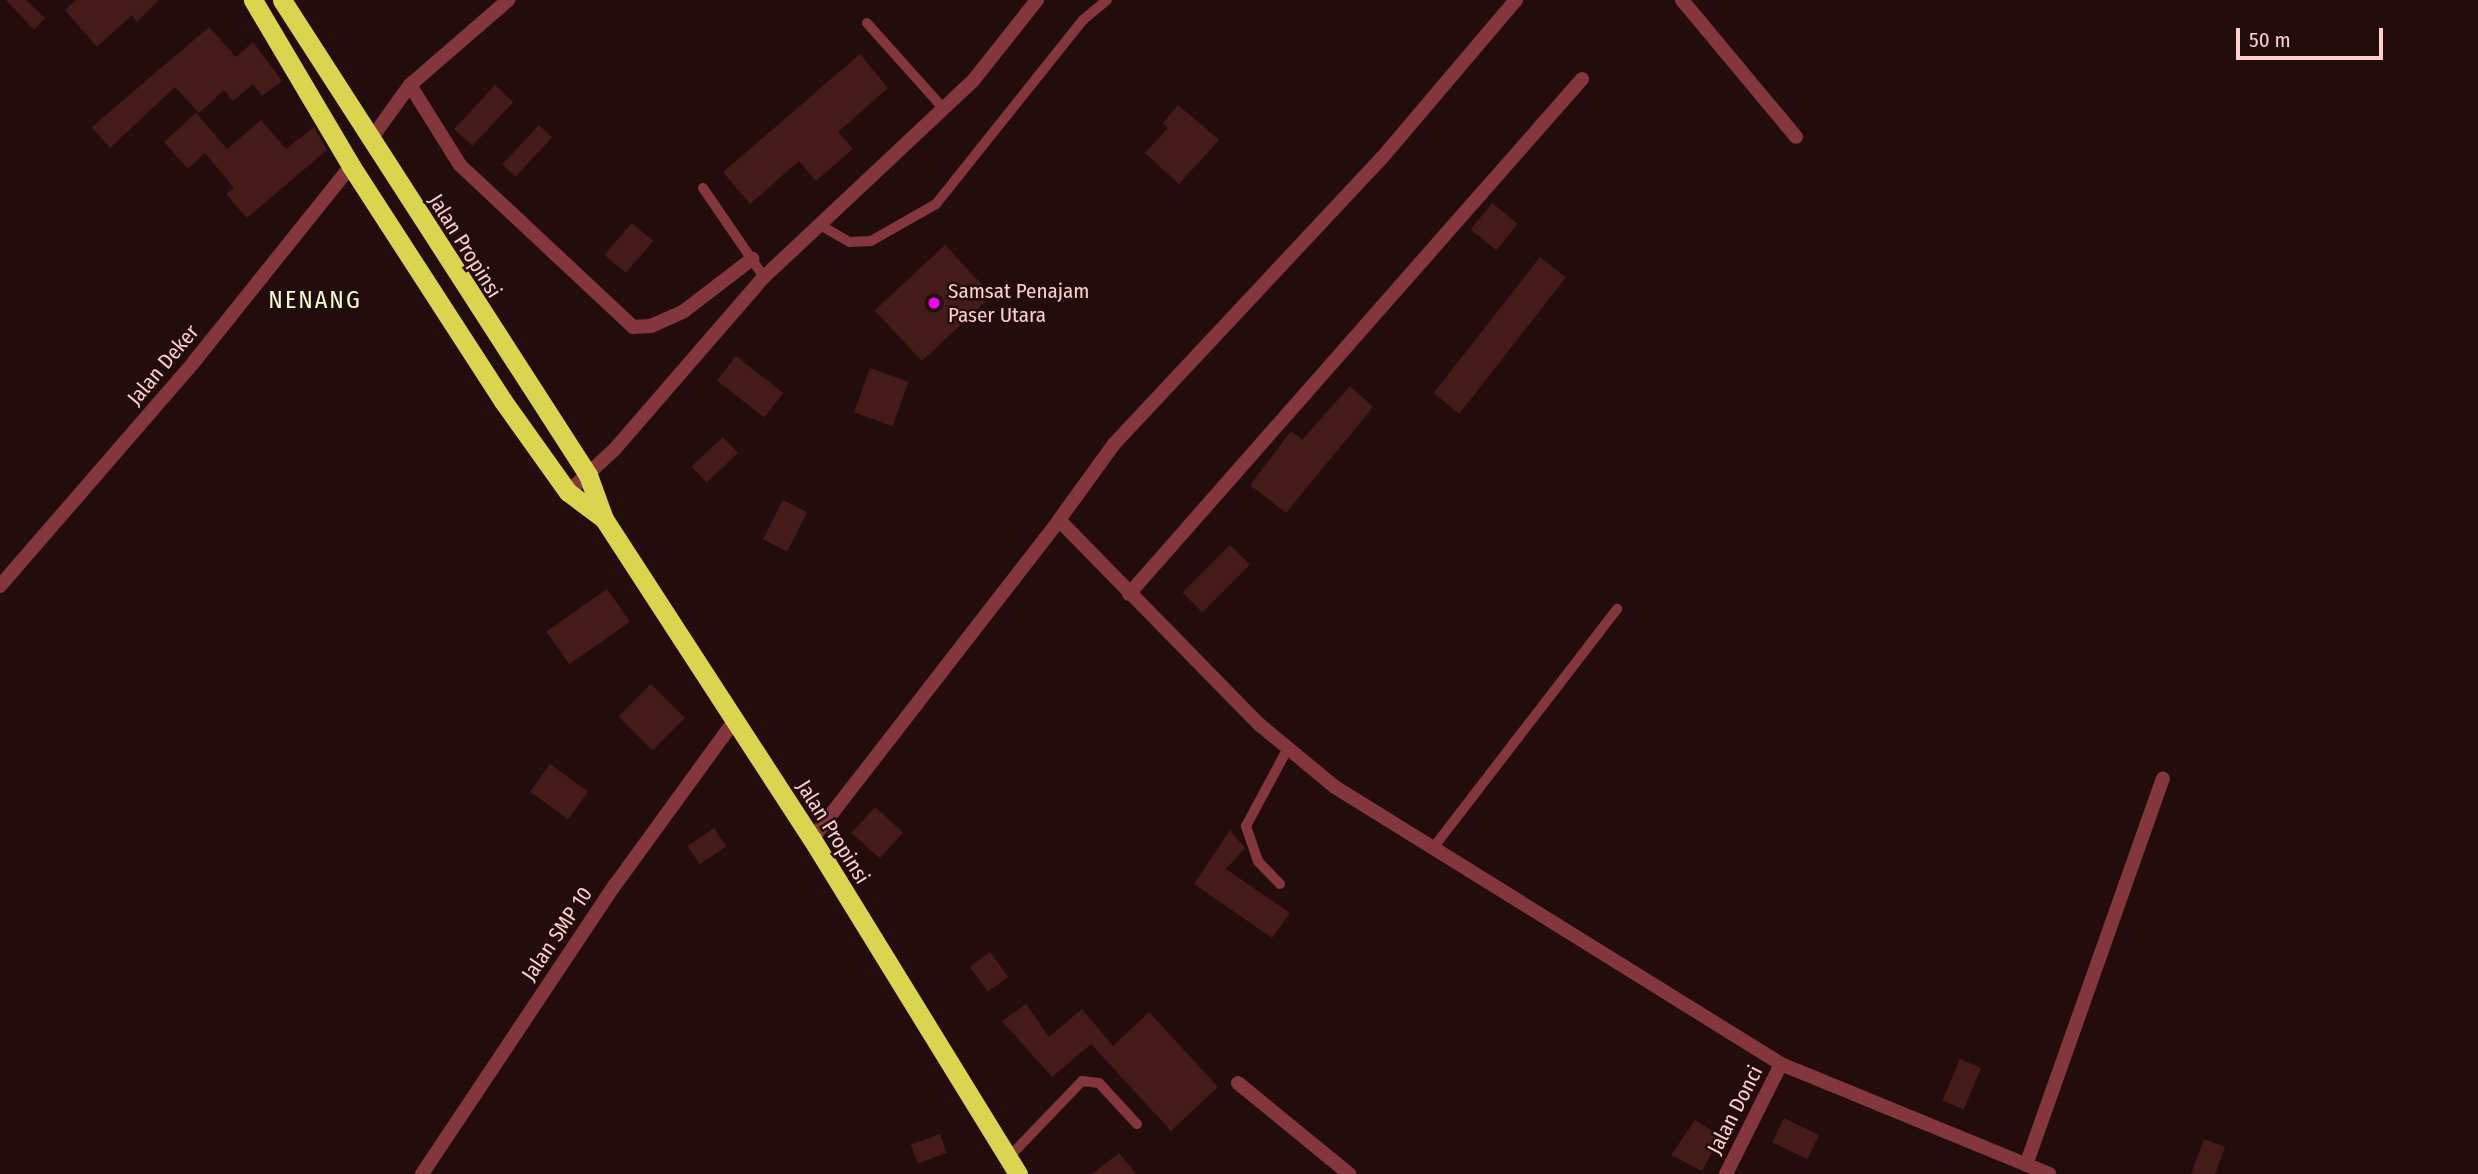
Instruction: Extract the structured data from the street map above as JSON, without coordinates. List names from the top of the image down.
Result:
{
  "streets": {
    "highway": ["Jalan Propinsi"],
    "street": ["Jalan Deker", "Jalan SMP 10", "Jalan Donci"]
  },
  "crossings": [
    ["Jalan Propinsi", "Jalan Deker"],
    ["Jalan Propinsi", "Jalan SMP 10"]
  ],
  "districts": ["NENANG"],
  "places": ["Samsat Penajam Paser Utara"],
  "scale_bar": "50 m"
}
